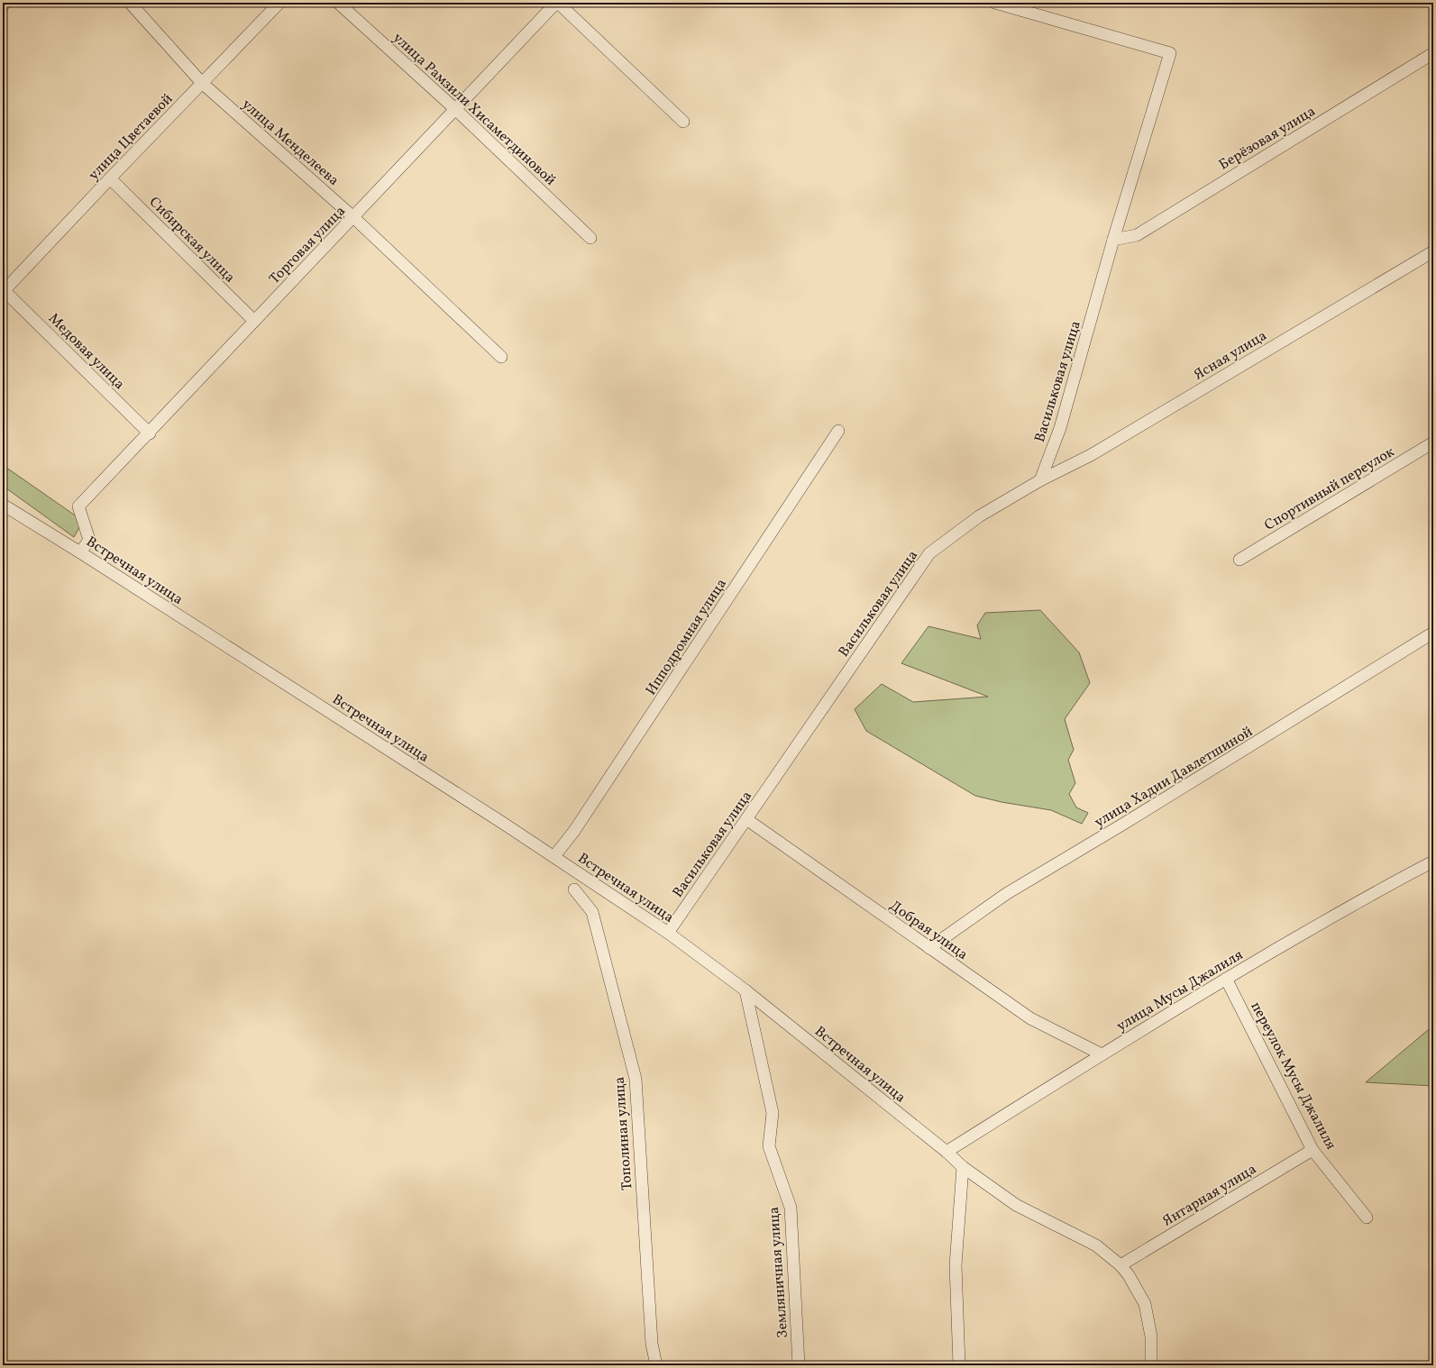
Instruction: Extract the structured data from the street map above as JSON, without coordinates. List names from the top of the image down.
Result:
{
  "streets": {
    "street": [
      "улица Рамзили Хисаметдиновой",
      "улица Цветаевой",
      "Берёзовая улица",
      "улица Менделеева",
      "Сибирская улица",
      "Торговая улица",
      "Медовая улица",
      "Ясная улица",
      "Васильковая улица",
      "Спортивный переулок",
      "Встречная улица",
      "Ипподромная улица",
      "улица Хадии Давлетшиной",
      "Добрая улица",
      "улица Мусы Джалиля",
      "переулок Мусы Джалиля",
      "Тополиная улица",
      "Янтарная улица",
      "Земляничная улица"
    ]
  },
  "crossings": [
    ["улица Рамзили Хисаметдиновой", "Торговая улица"],
    ["улица Цветаевой", "улица Менделеева"],
    ["улица Цветаевой", "Сибирская улица"],
    ["улица Цветаевой", "Медовая улица"],
    ["Берёзовая улица", "Васильковая улица"],
    ["улица Менделеева", "Торговая улица"],
    ["Сибирская улица", "Торговая улица"],
    ["Торговая улица", "Медовая улица"],
    ["Торговая улица", "Встречная улица"],
    ["Ясная улица", "Васильковая улица"],
    ["Васильковая улица", "Встречная улица"],
    ["Васильковая улица", "Добрая улица"],
    ["Встречная улица", "Ипподромная улица"],
    ["Встречная улица", "улица Мусы Джалиля"],
    ["Встречная улица", "Янтарная улица"],
    ["Встречная улица", "Земляничная улица"],
    ["улица Хадии Давлетшиной", "Добрая улица"],
    ["Добрая улица", "улица Мусы Джалиля"],
    ["улица Мусы Джалиля", "переулок Мусы Джалиля"],
    ["переулок Мусы Джалиля", "Янтарная улица"]
  ]
}
